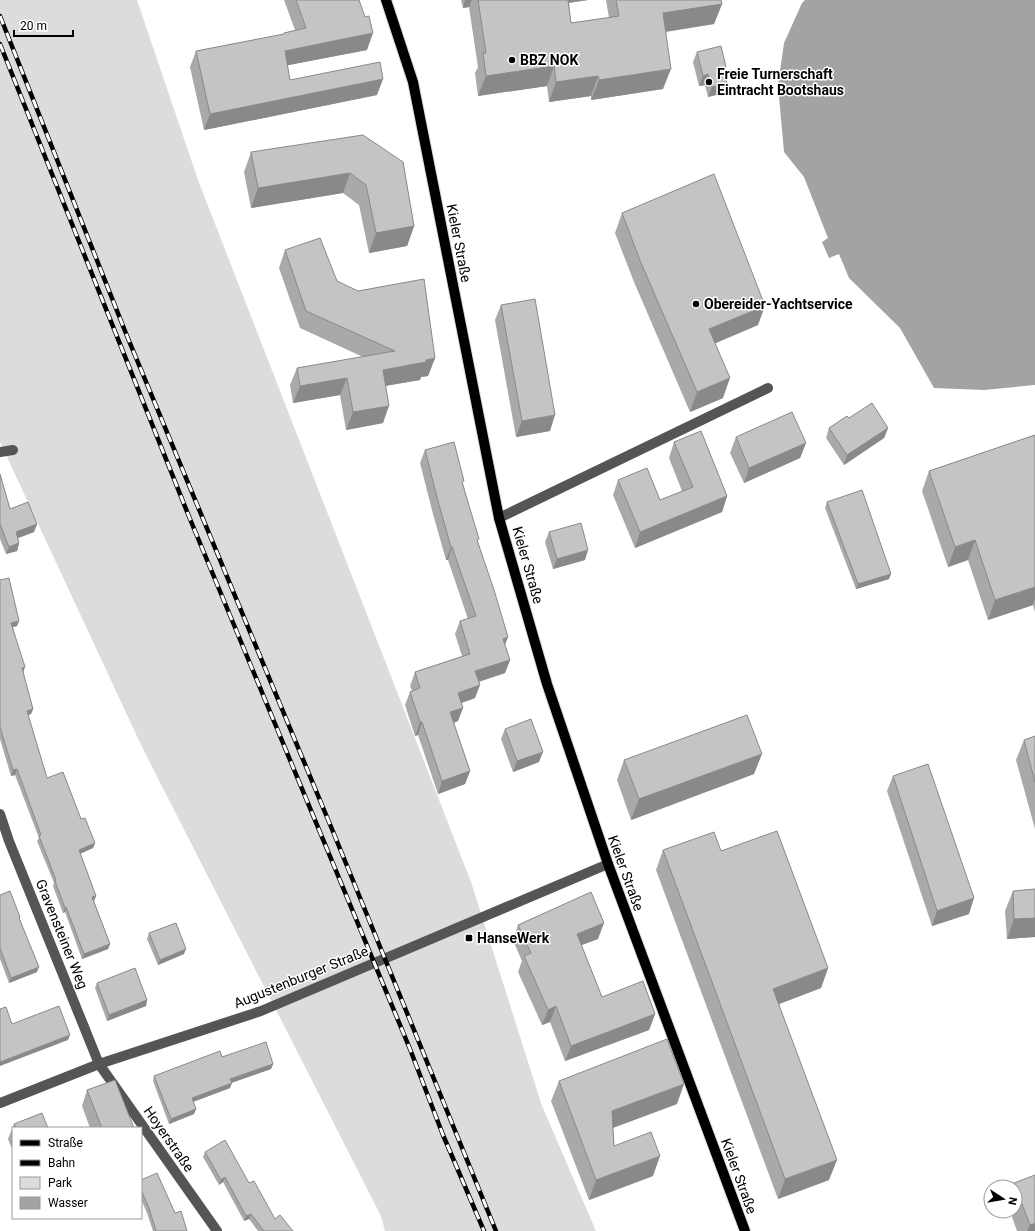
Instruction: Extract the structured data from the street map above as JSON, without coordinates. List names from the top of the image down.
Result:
{
  "streets": {
    "main road": ["Kieler Straße"],
    "street": ["Gravensteiner Weg", "Augustenburger Straße", "Hoyerstraße"]
  },
  "crossings": [
    ["Kieler Straße", "Augustenburger Straße"],
    ["Gravensteiner Weg", "Augustenburger Straße"],
    ["Gravensteiner Weg", "Hoyerstraße"],
    ["Augustenburger Straße", "Hoyerstraße"]
  ],
  "places": {
    "other": ["BBZ NOK", "Freie Turnerschaft Eintracht Bootshaus", "Obereider-Yachtservice"],
    "transit": ["HanseWerk"]
  },
  "legend": [
    "Straße",
    "Bahn",
    "Park",
    "Wasser"
  ],
  "scale_bar": "20 m",
  "north": "right"
}
